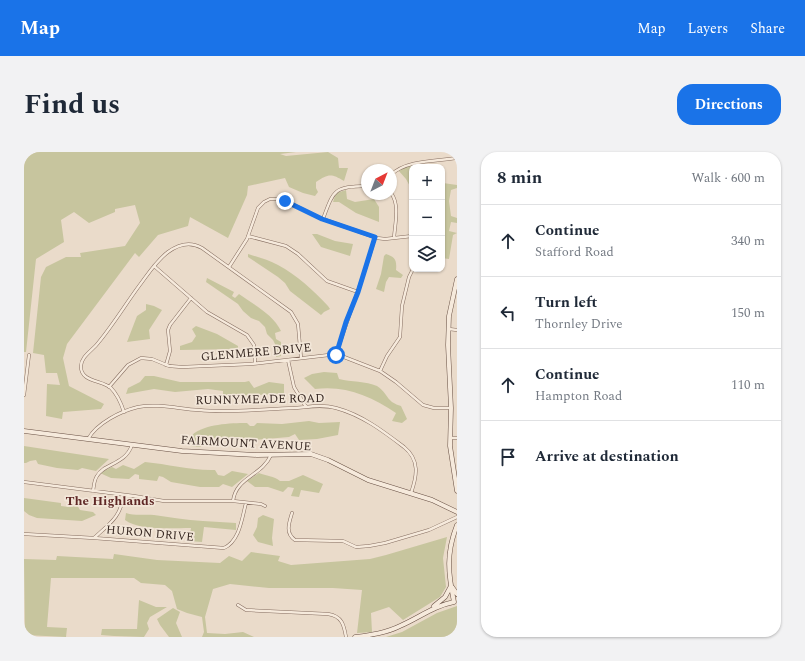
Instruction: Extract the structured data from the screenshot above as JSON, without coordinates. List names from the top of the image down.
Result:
{
  "streets": {
    "main road": ["FAIRMOUNT AVENUE"],
    "street": ["GLENMERE DRIVE", "RUNNYMEADE ROAD", "HURON DRIVE"]
  },
  "crossings": [
    ["RUNNYMEADE ROAD", "FAIRMOUNT AVENUE"]
  ],
  "districts": ["The Highlands"],
  "north": "top right",
  "page": {
    "header": "Map",
    "nav": ["Map", "Layers", "Share"],
    "title": "Find us",
    "buttons": "Directions",
    "heading": ["8 min", "Walk · 600 m"],
    "map_buttons": ["+", "−"],
    "list": [
      ["Continue", "Stafford Road", "340 m"],
      ["Turn left", "Thornley Drive", "150 m"],
      ["Continue", "Hampton Road", "110 m"],
      "Arrive at destination"
    ]
  }
}
